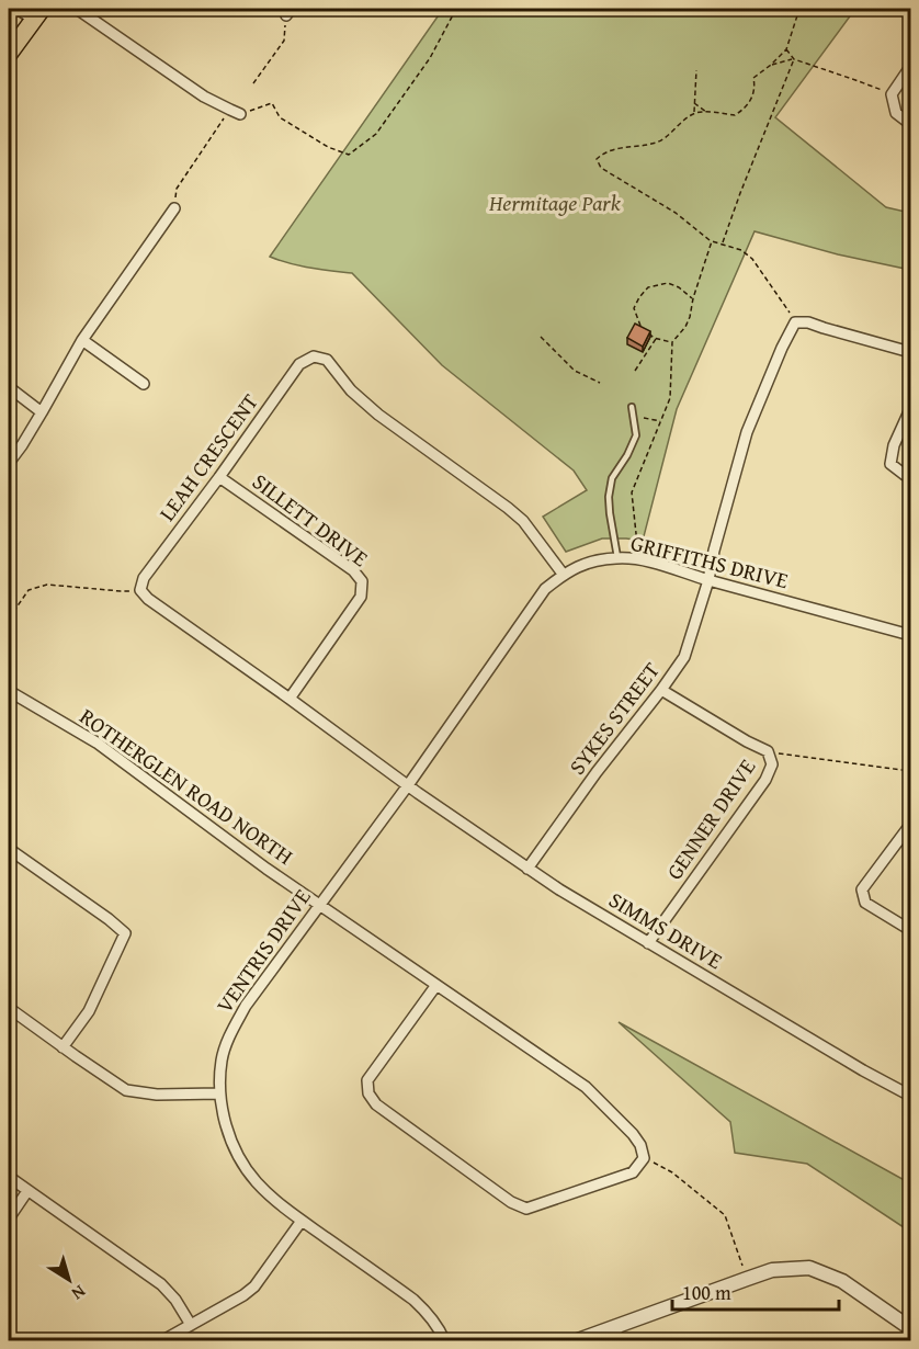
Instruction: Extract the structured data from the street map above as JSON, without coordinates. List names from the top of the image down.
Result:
{
  "streets": {
    "street": [
      "LEAH CRESCENT",
      "SILLETT DRIVE",
      "GRIFFITHS DRIVE",
      "SYKES STREET",
      "ROTHERGLEN ROAD NORTH",
      "GENNER DRIVE",
      "SIMMS DRIVE",
      "VENTRIS DRIVE"
    ]
  },
  "crossings": [
    ["LEAH CRESCENT", "SILLETT DRIVE"],
    ["LEAH CRESCENT", "GRIFFITHS DRIVE"],
    ["GRIFFITHS DRIVE", "SYKES STREET"],
    ["GRIFFITHS DRIVE", "SIMMS DRIVE"],
    ["GRIFFITHS DRIVE", "VENTRIS DRIVE"],
    ["SYKES STREET", "GENNER DRIVE"],
    ["SYKES STREET", "SIMMS DRIVE"],
    ["ROTHERGLEN ROAD NORTH", "VENTRIS DRIVE"],
    ["GENNER DRIVE", "SIMMS DRIVE"],
    ["SIMMS DRIVE", "VENTRIS DRIVE"]
  ],
  "parks": ["Hermitage Park"],
  "scale_bar": "100 m",
  "north": "bottom right"
}
